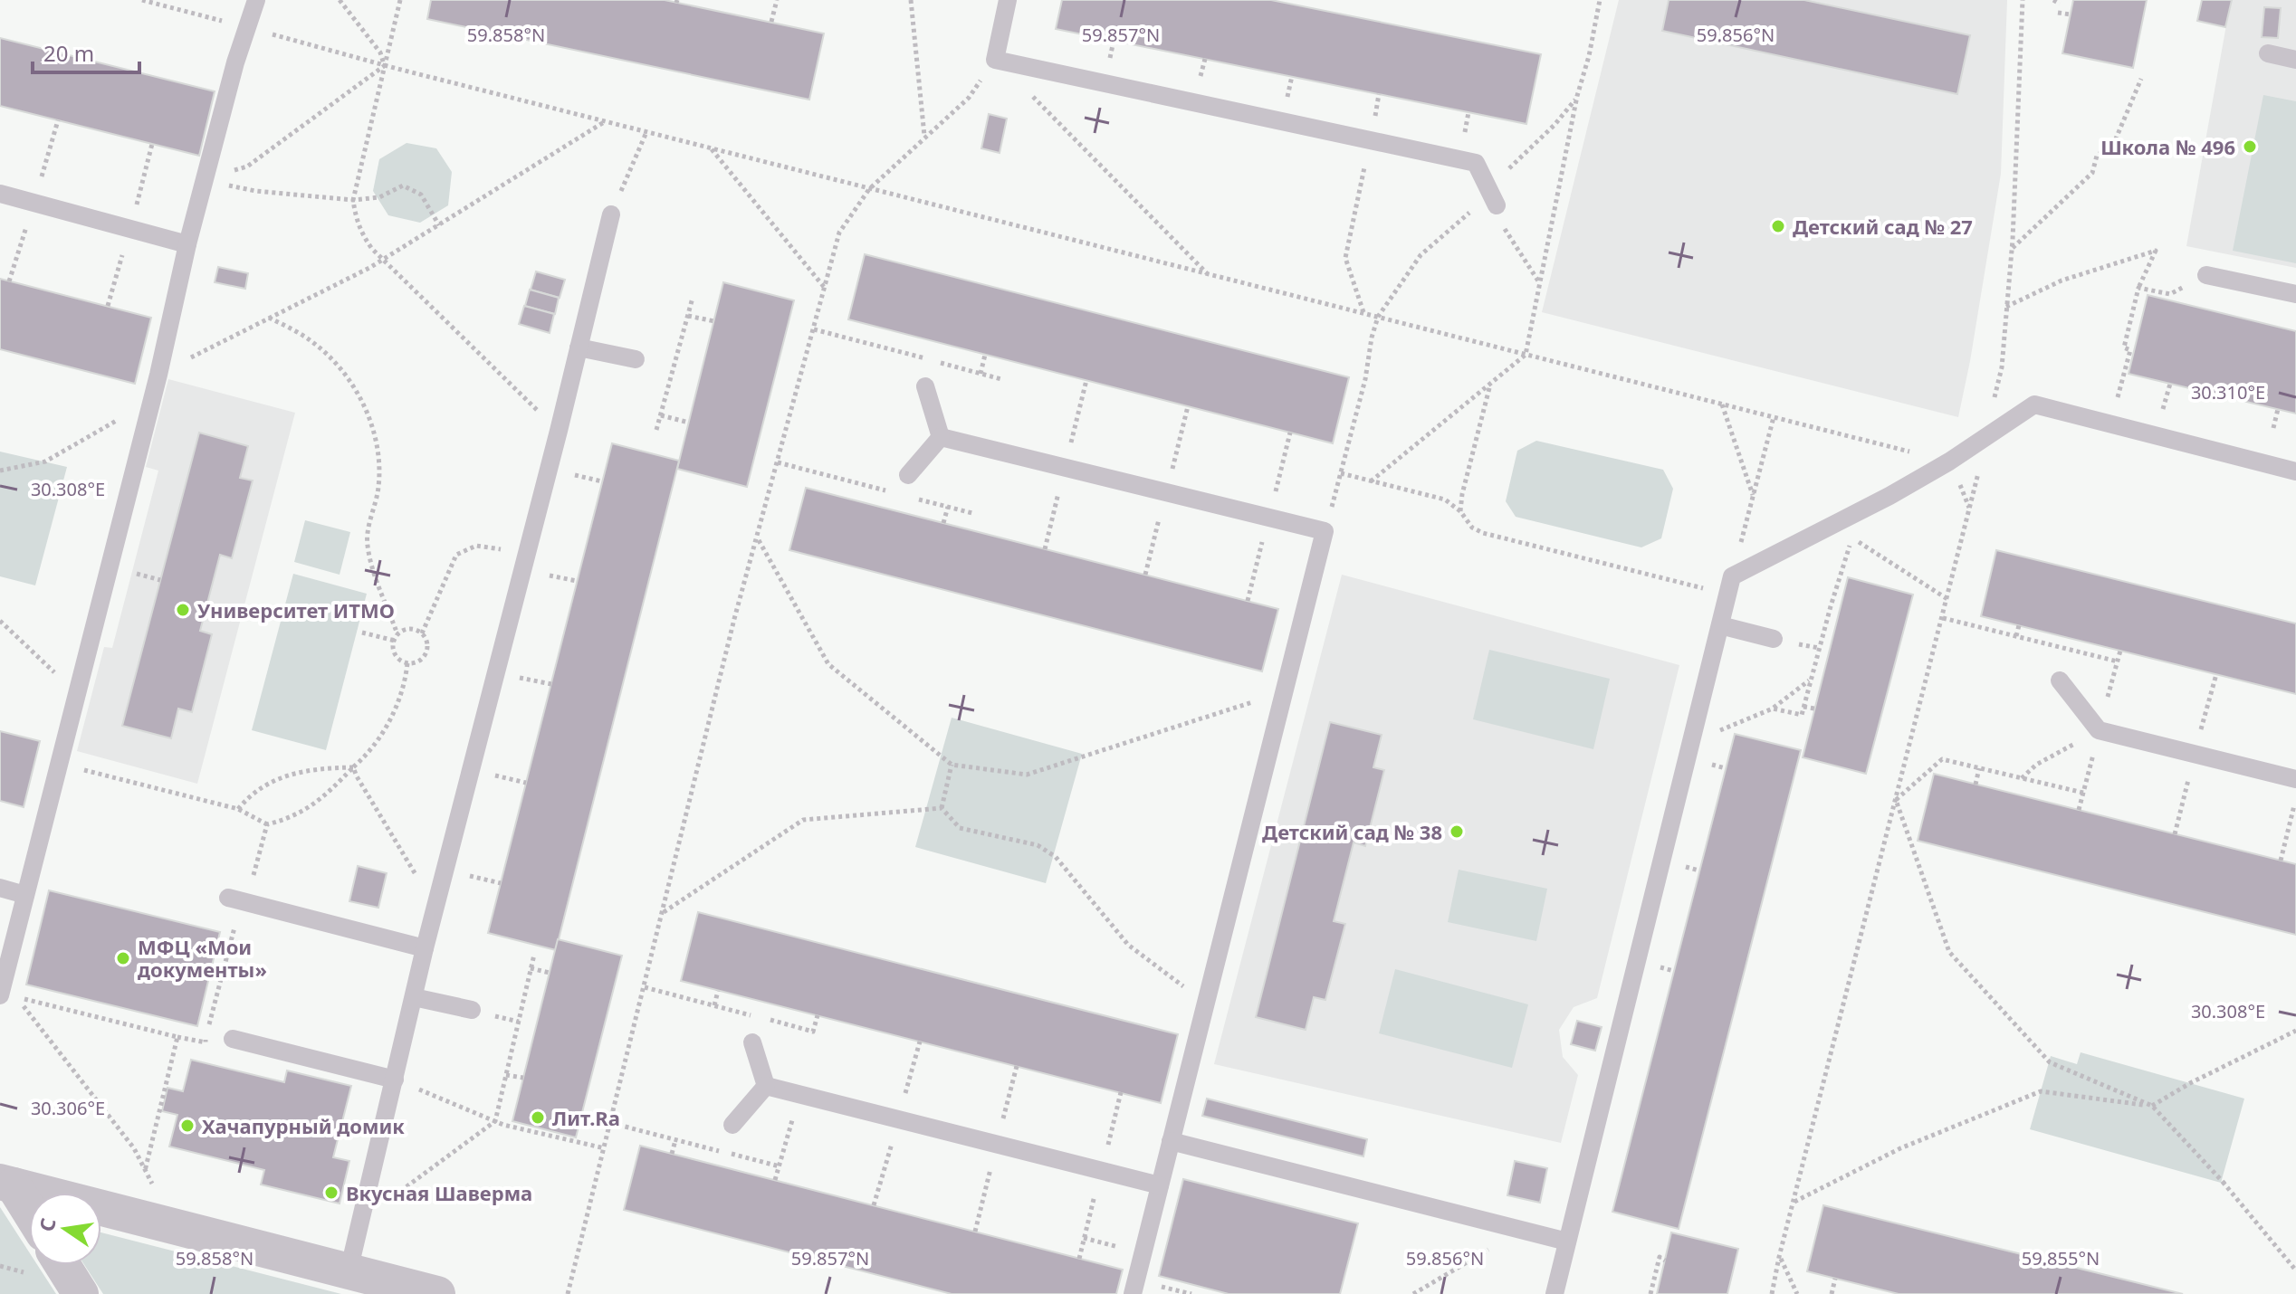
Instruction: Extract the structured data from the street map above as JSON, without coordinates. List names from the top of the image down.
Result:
{
  "places": [
    "Школа № 496",
    "Детский сад № 27",
    "Университет ИТМО",
    "Детский сад № 38",
    "МФЦ «Мои документы»",
    "Лит.Ra",
    "Хачапурный домик",
    "Вкусная Шаверма"
  ],
  "scale_bar": "20 m",
  "north": "left",
  "coordinates": [
    "59.858°N",
    "59.857°N",
    "59.856°N",
    "30.310°E",
    "30.308°E",
    "30.306°E",
    "59.855°N"
  ]
}
